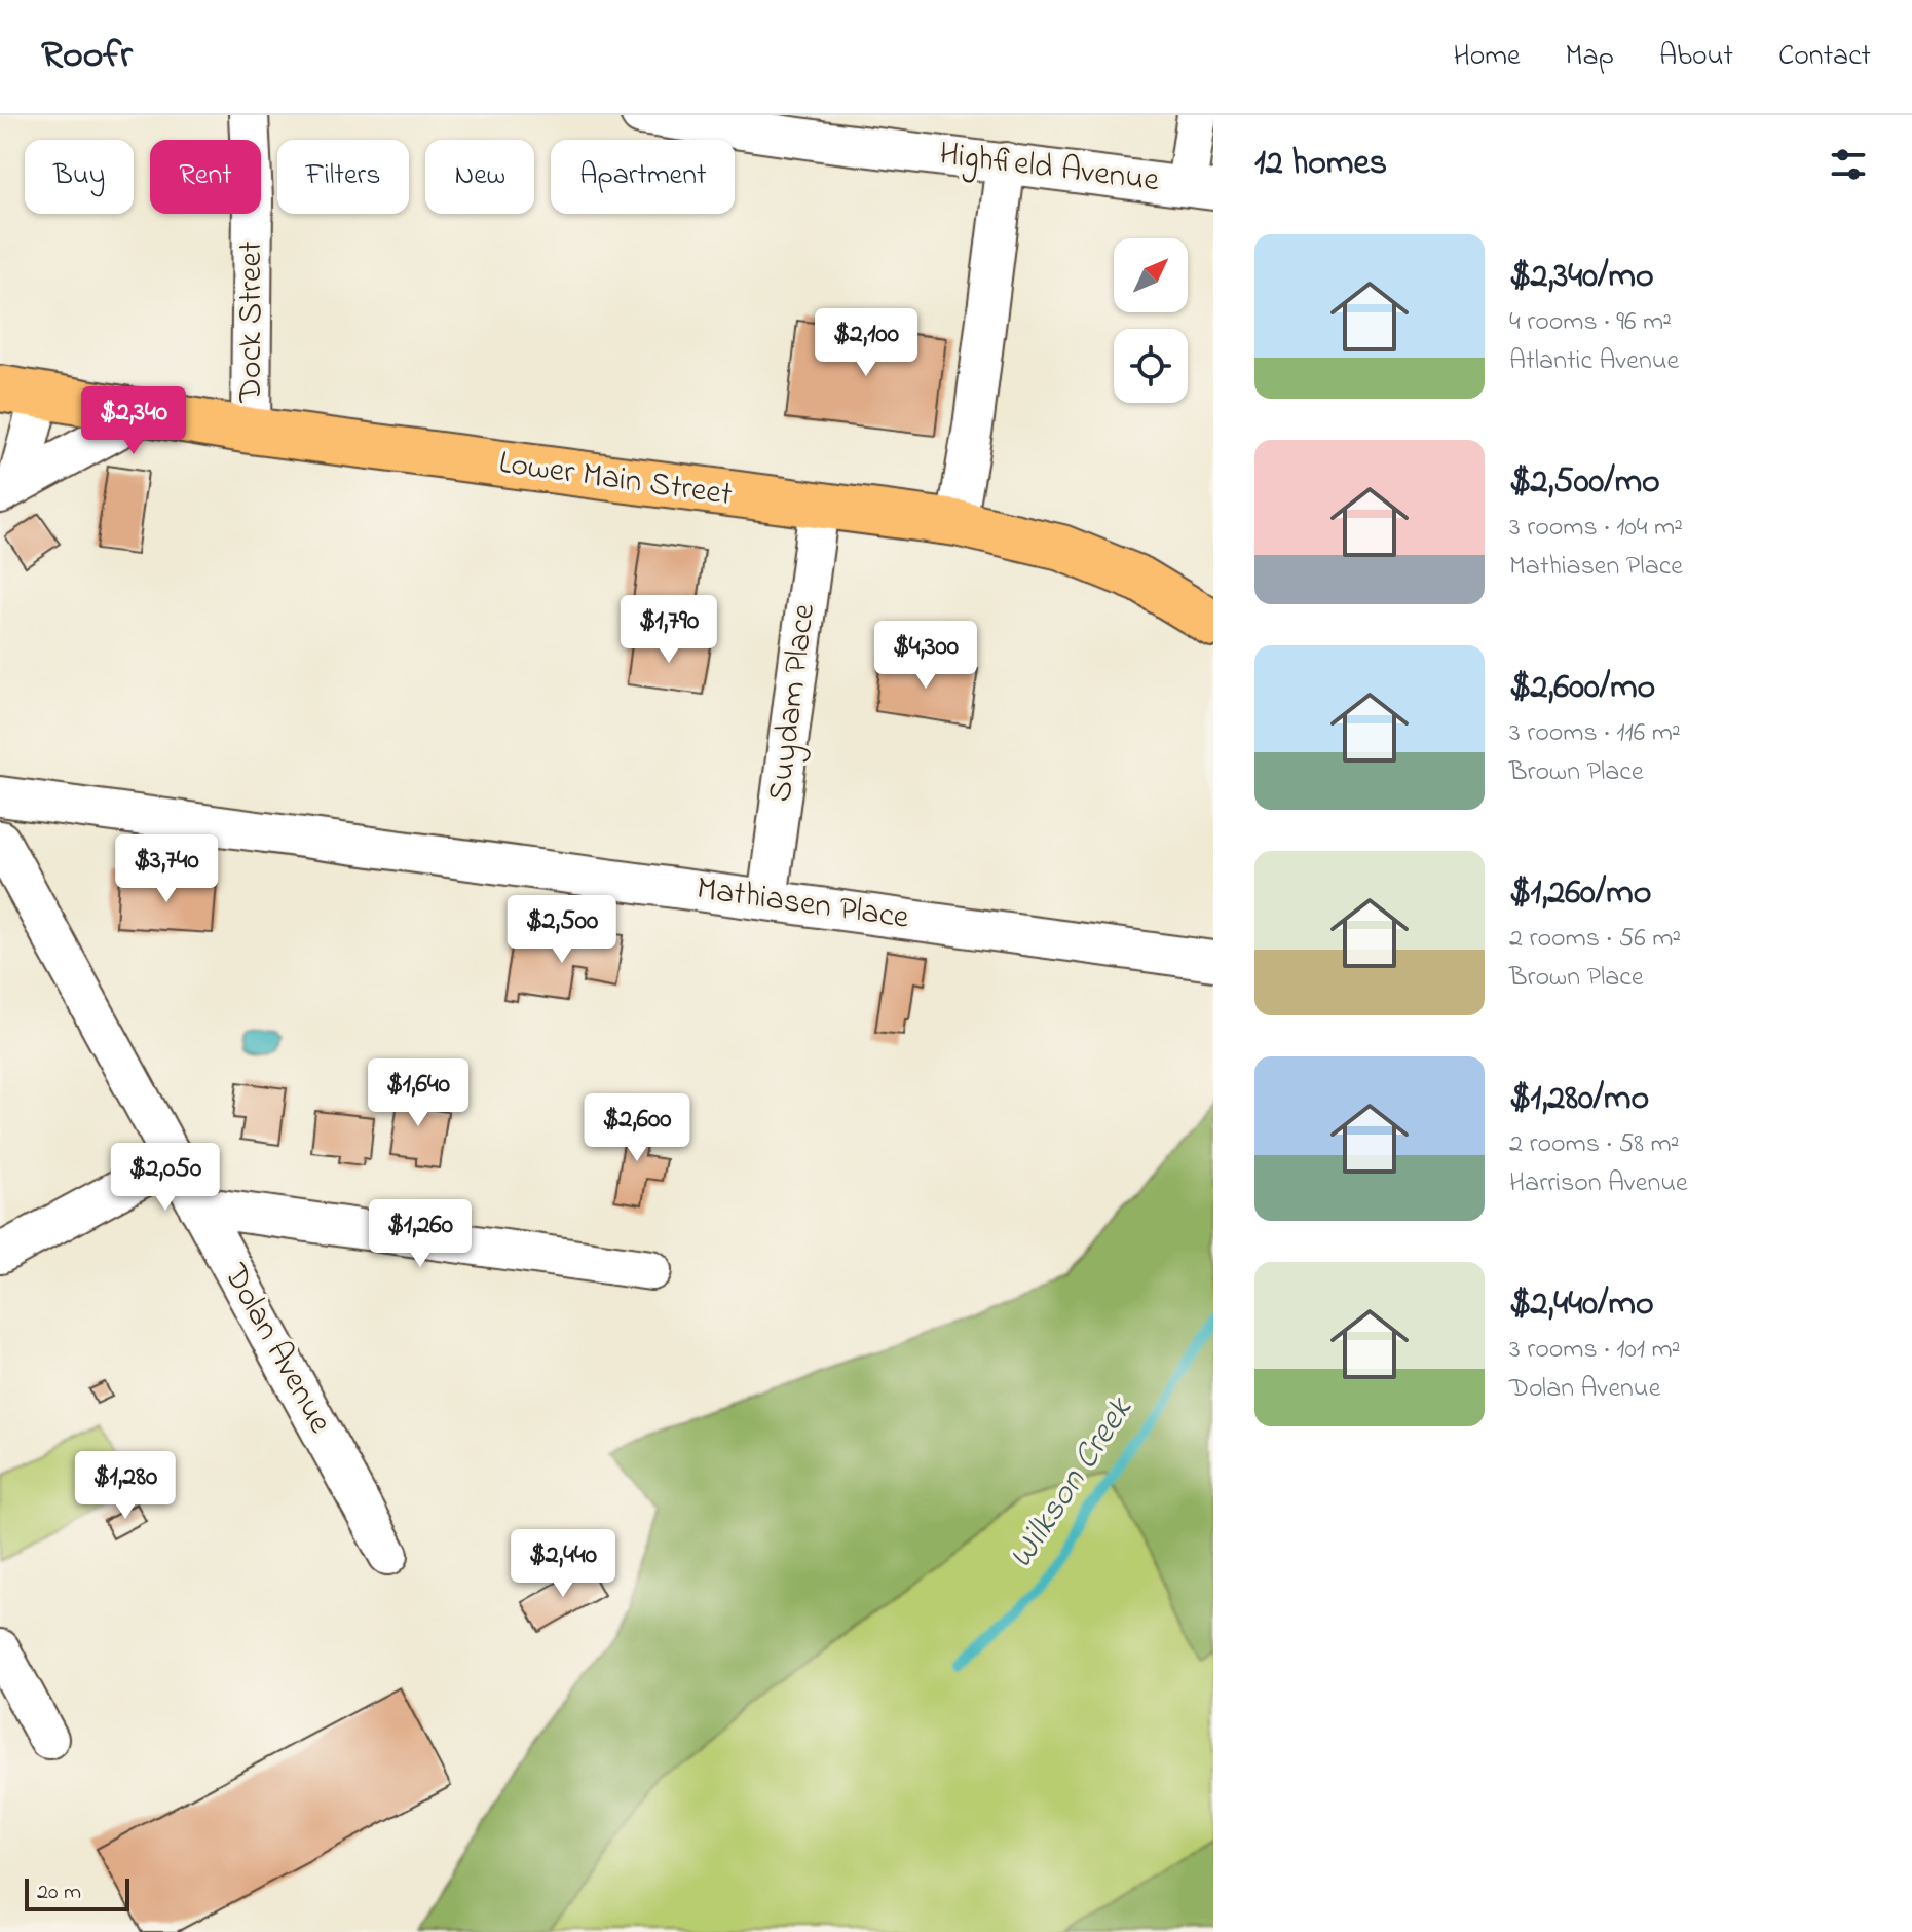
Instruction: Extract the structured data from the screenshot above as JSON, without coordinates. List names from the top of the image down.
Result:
{
  "streets": {
    "main road": ["Lower Main Street"],
    "street": [
      "Highfield Avenue",
      "Dock Street",
      "Suydam Place",
      "Mathiasen Place",
      "Dolan Avenue"
    ]
  },
  "crossings": [
    ["Dock Street", "Lower Main Street"],
    ["Lower Main Street", "Suydam Place"],
    ["Suydam Place", "Mathiasen Place"]
  ],
  "water": ["Wilkson Creek"],
  "scale_bar": "20 m",
  "north": "top right",
  "page": {
    "header": "Roofr",
    "nav": [
      "Home",
      "Map",
      "About",
      "Contact"
    ],
    "heading": "12 homes",
    "chip": [
      "Buy",
      "Rent",
      "Filters",
      "New",
      "Apartment"
    ],
    "list": [
      {
        "name": "$2,340/mo",
        "note": "4 rooms · 96 m² · Atlantic Avenue"
      },
      {
        "name": "$2,500/mo",
        "note": "3 rooms · 104 m² · Mathiasen Place"
      },
      {
        "name": "$2,600/mo",
        "note": "3 rooms · 116 m² · Brown Place"
      },
      {
        "name": "$1,260/mo",
        "note": "2 rooms · 56 m² · Brown Place"
      },
      {
        "name": "$1,280/mo",
        "note": "2 rooms · 58 m² · Harrison Avenue"
      },
      {
        "name": "$2,440/mo",
        "note": "3 rooms · 101 m² · Dolan Avenue"
      }
    ],
    "price": [
      "$2,100",
      "$2,340",
      "$1,790",
      "$4,300",
      "$3,740",
      "$2,500",
      "$1,640",
      "$2,600",
      "$2,050",
      "$1,260",
      "$1,280",
      "$2,440"
    ],
    "scale": "20 m"
  }
}
